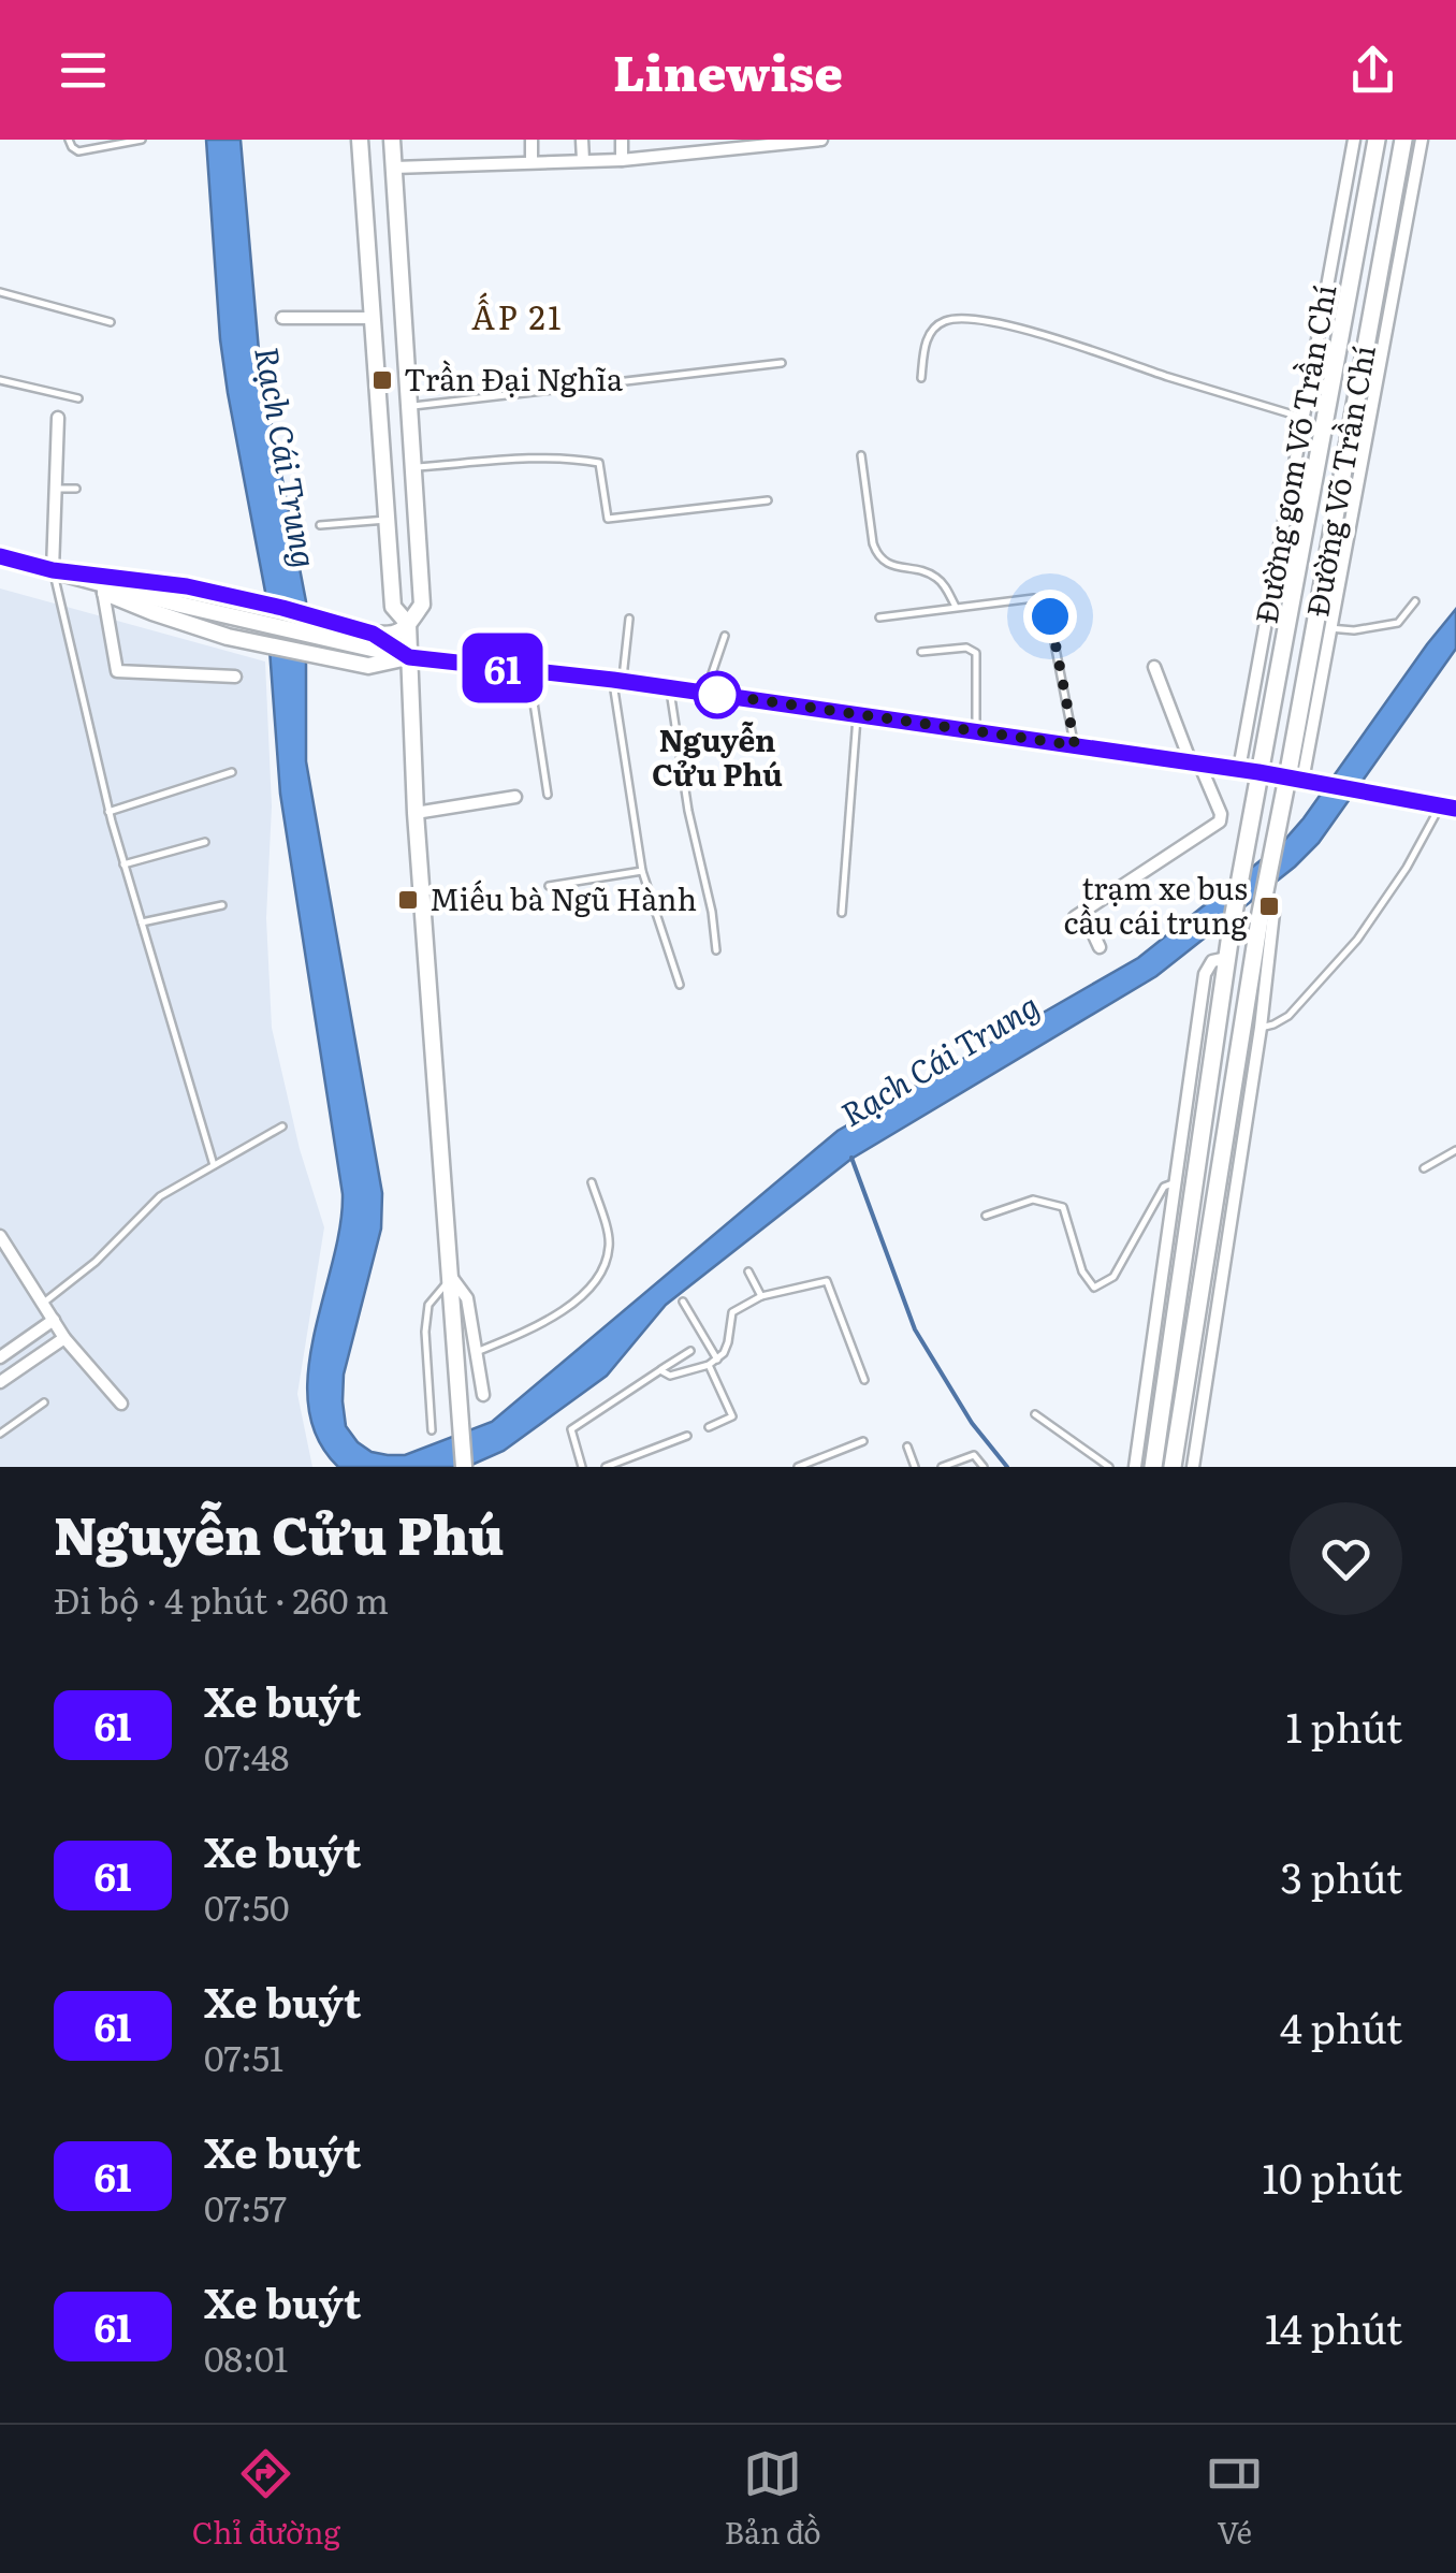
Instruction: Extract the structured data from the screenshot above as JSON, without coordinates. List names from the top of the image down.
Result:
{
  "streets": {
    "highway": ["Đường Võ Trần Chí"],
    "street": ["Đường gom Võ Trần Chí"]
  },
  "districts": ["ẤP 21"],
  "water": ["Rạch Cái Trung"],
  "places": {
    "transit": ["Trần Đại Nghĩa", "Miếu bà Ngũ Hành", "trạm xe bus cầu cái trung"],
    "other": ["Nguyễn Cửu Phú"]
  },
  "lines": ["bus line 61"],
  "page": {
    "header": "Linewise",
    "on_map": "61",
    "heading": ["Nguyễn Cửu Phú", "Đi bộ · 4 phút · 260 m"],
    "list": [
      {
        "mark": "61",
        "name": "Xe buýt",
        "note": "07:48",
        "value": "1 phút"
      },
      {
        "mark": "61",
        "name": "Xe buýt",
        "note": "07:50",
        "value": "3 phút"
      },
      {
        "mark": "61",
        "name": "Xe buýt",
        "note": "07:51",
        "value": "4 phút"
      },
      {
        "mark": "61",
        "name": "Xe buýt",
        "note": "07:57",
        "value": "10 phút"
      },
      {
        "mark": "61",
        "name": "Xe buýt",
        "note": "08:01",
        "value": "14 phút"
      }
    ],
    "tabs": ["Chỉ đường", "Bản đồ", "Vé"]
  }
}
